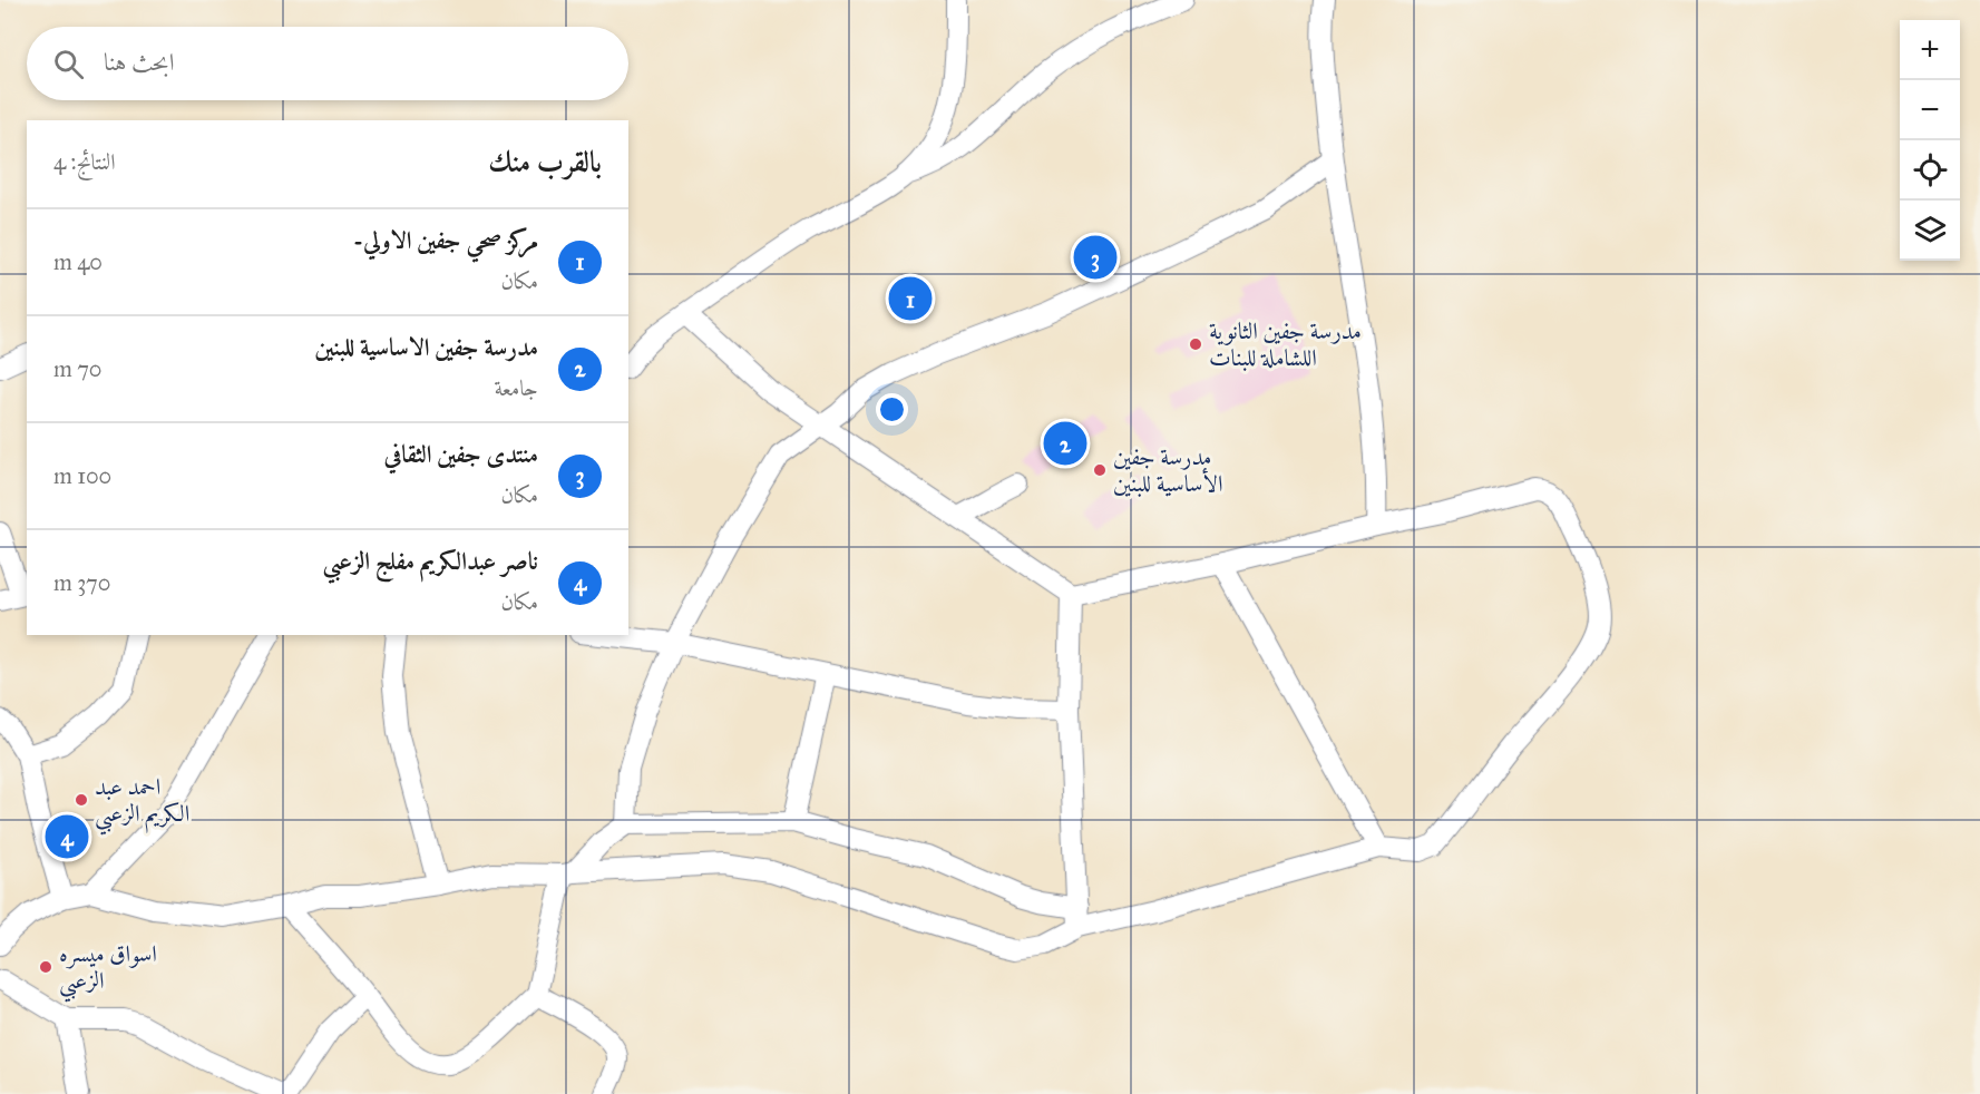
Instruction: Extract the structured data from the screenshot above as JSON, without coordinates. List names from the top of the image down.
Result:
{
  "places": [
    "مدرسة جفين الثانوية اللشاملة للبنات",
    "مدرسة جفين الأساسية للبنين",
    "احمد عبد الكريم الزعبي",
    "اسواق ميسره الزعبي"
  ],
  "page": {
    "map_buttons": ["+", "−"],
    "search": "ابحث هنا",
    "heading": ["بالقرب منك", "النتائج: 4"],
    "list": [
      {
        "mark": "1",
        "name": "مركز صحي جفين الاولي-",
        "note": "مكان",
        "value": "40 m"
      },
      {
        "mark": "2",
        "name": "مدرسة جفين الاساسية للبنين",
        "note": "جامعة",
        "value": "70 m"
      },
      {
        "mark": "3",
        "name": "منتدى جفين الثقافي",
        "note": "مكان",
        "value": "100 m"
      },
      {
        "mark": "4",
        "name": "ناصر عبدالكريم مفلج الزعبي",
        "note": "مكان",
        "value": "370 m"
      }
    ],
    "pins": [
      "3",
      "1",
      "2",
      "4"
    ]
  }
}
